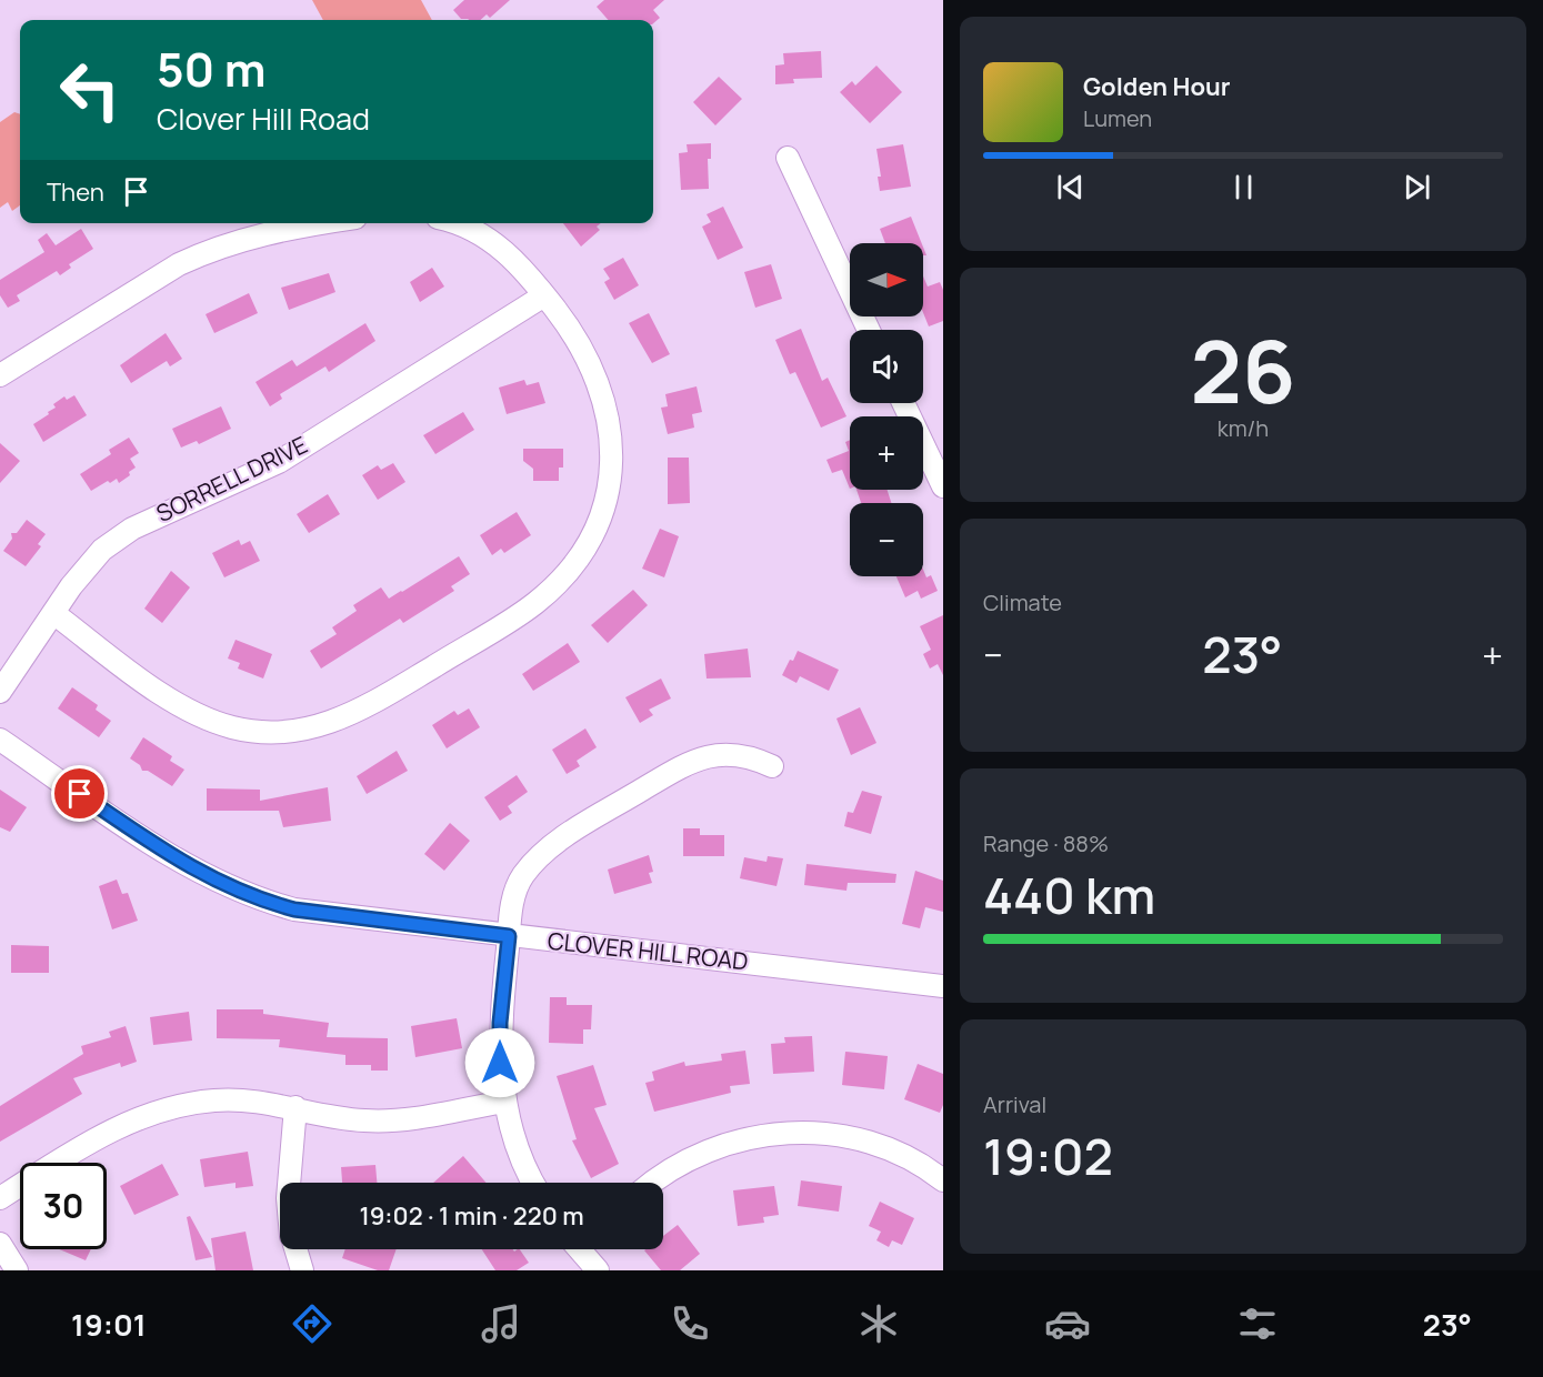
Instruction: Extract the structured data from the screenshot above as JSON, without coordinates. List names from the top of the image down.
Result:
{
  "streets": {
    "street": ["SORRELL DRIVE", "CLOVER HILL ROAD"]
  },
  "north": "right",
  "page": {
    "turn": ["50 m", "Clover Hill Road"],
    "song": ["Golden Hour", "Lumen"],
    "then": "Then",
    "map_buttons": ["+", "−"],
    "tile": [
      ["26", "km/h"],
      "Climate",
      ["Range · 88%", "440 km"],
      ["Arrival", "19:02"]
    ],
    "heat": ["−", "23°", "+"],
    "limit": "30",
    "trip": "19:02 · 1 min · 220 m",
    "tabs": ["19:01", "23°"]
  }
}
